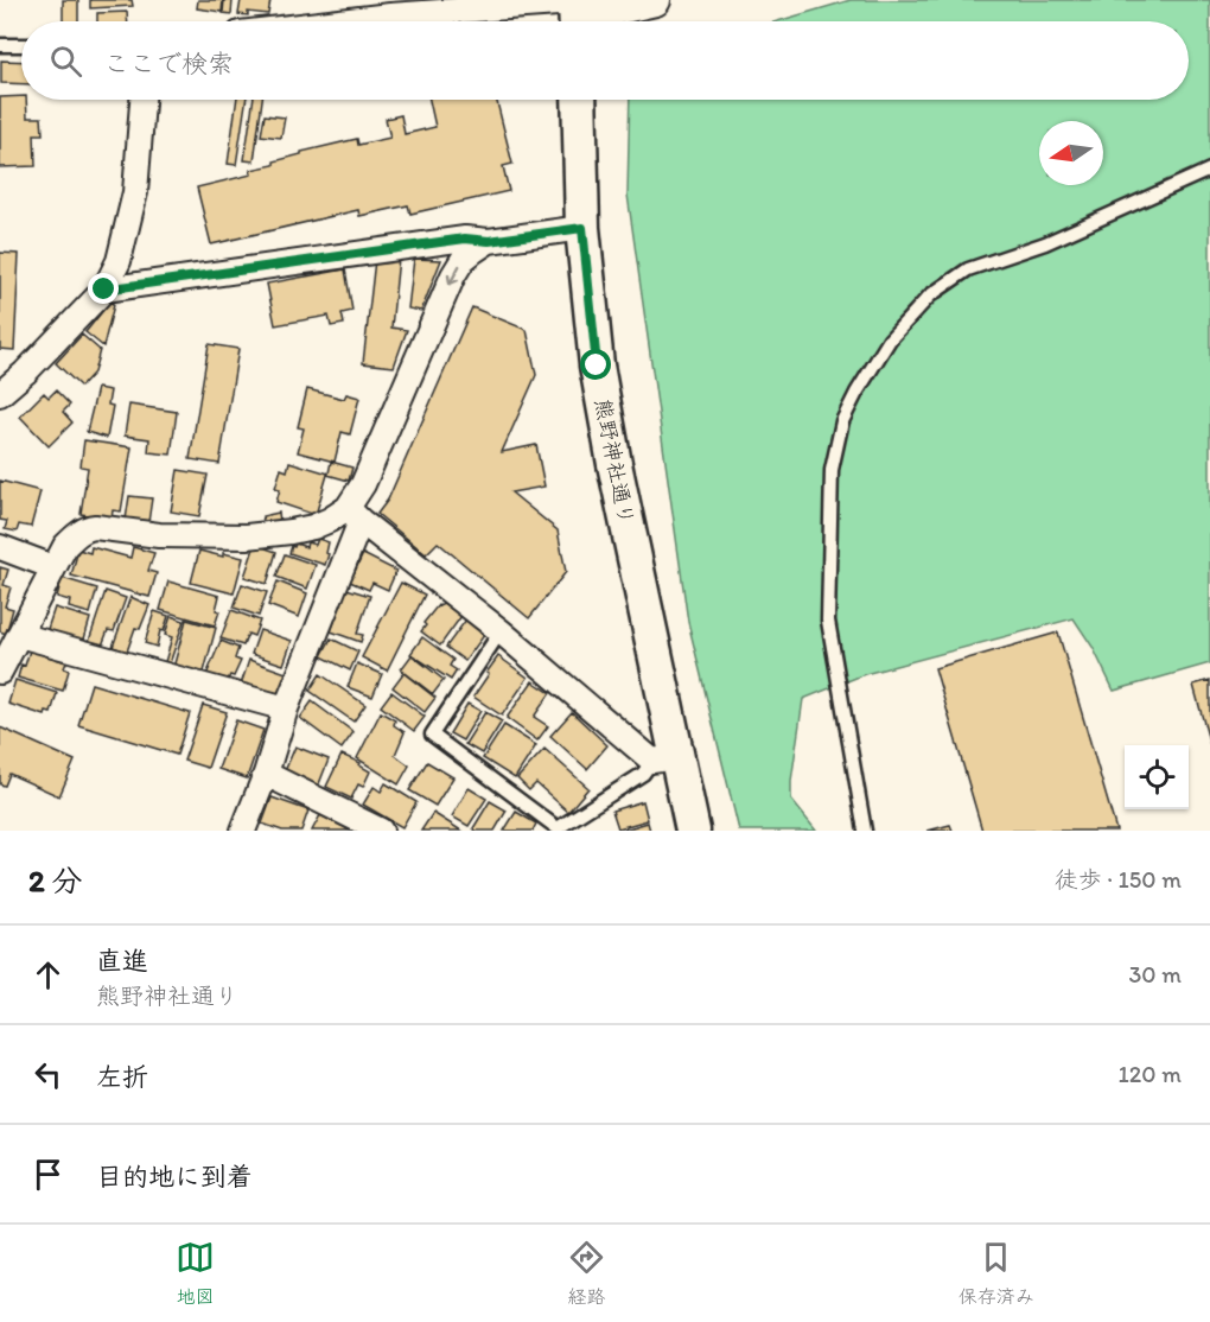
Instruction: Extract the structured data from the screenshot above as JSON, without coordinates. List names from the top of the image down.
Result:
{
  "streets": {
    "main road": ["熊野神社通り"]
  },
  "north": "left",
  "page": {
    "search": "ここで検索",
    "heading": ["2 分", "徒歩 · 150 m"],
    "list": [
      ["直進", "熊野神社通り", "30 m"],
      ["左折", "120 m"],
      "目的地に到着"
    ],
    "nav": ["地図", "経路", "保存済み"]
  }
}
